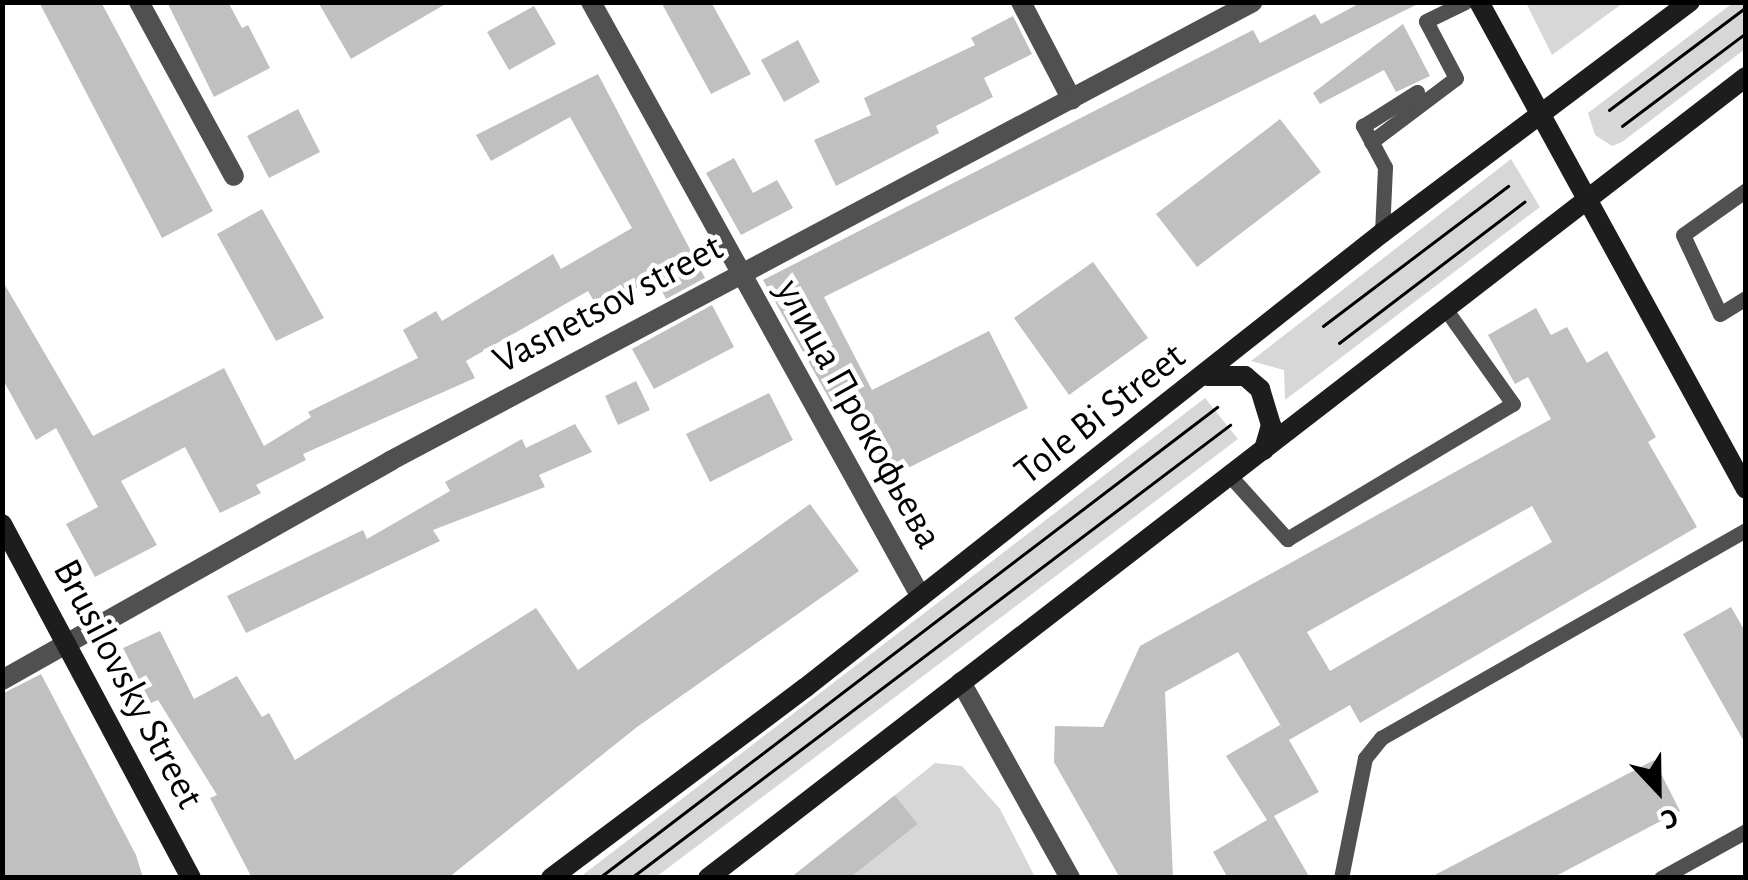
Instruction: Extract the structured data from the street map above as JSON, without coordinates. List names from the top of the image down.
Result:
{
  "streets": {
    "main road": ["Tole Bi Street", "Brusilovsky Street"],
    "street": ["Vasnetsov street", "улица Прокофьева"]
  },
  "crossings": [
    ["Vasnetsov street", "улица Прокофьева"],
    ["Vasnetsov street", "Brusilovsky Street"],
    ["улица Прокофьева", "Tole Bi Street"]
  ],
  "north": "bottom"
}
